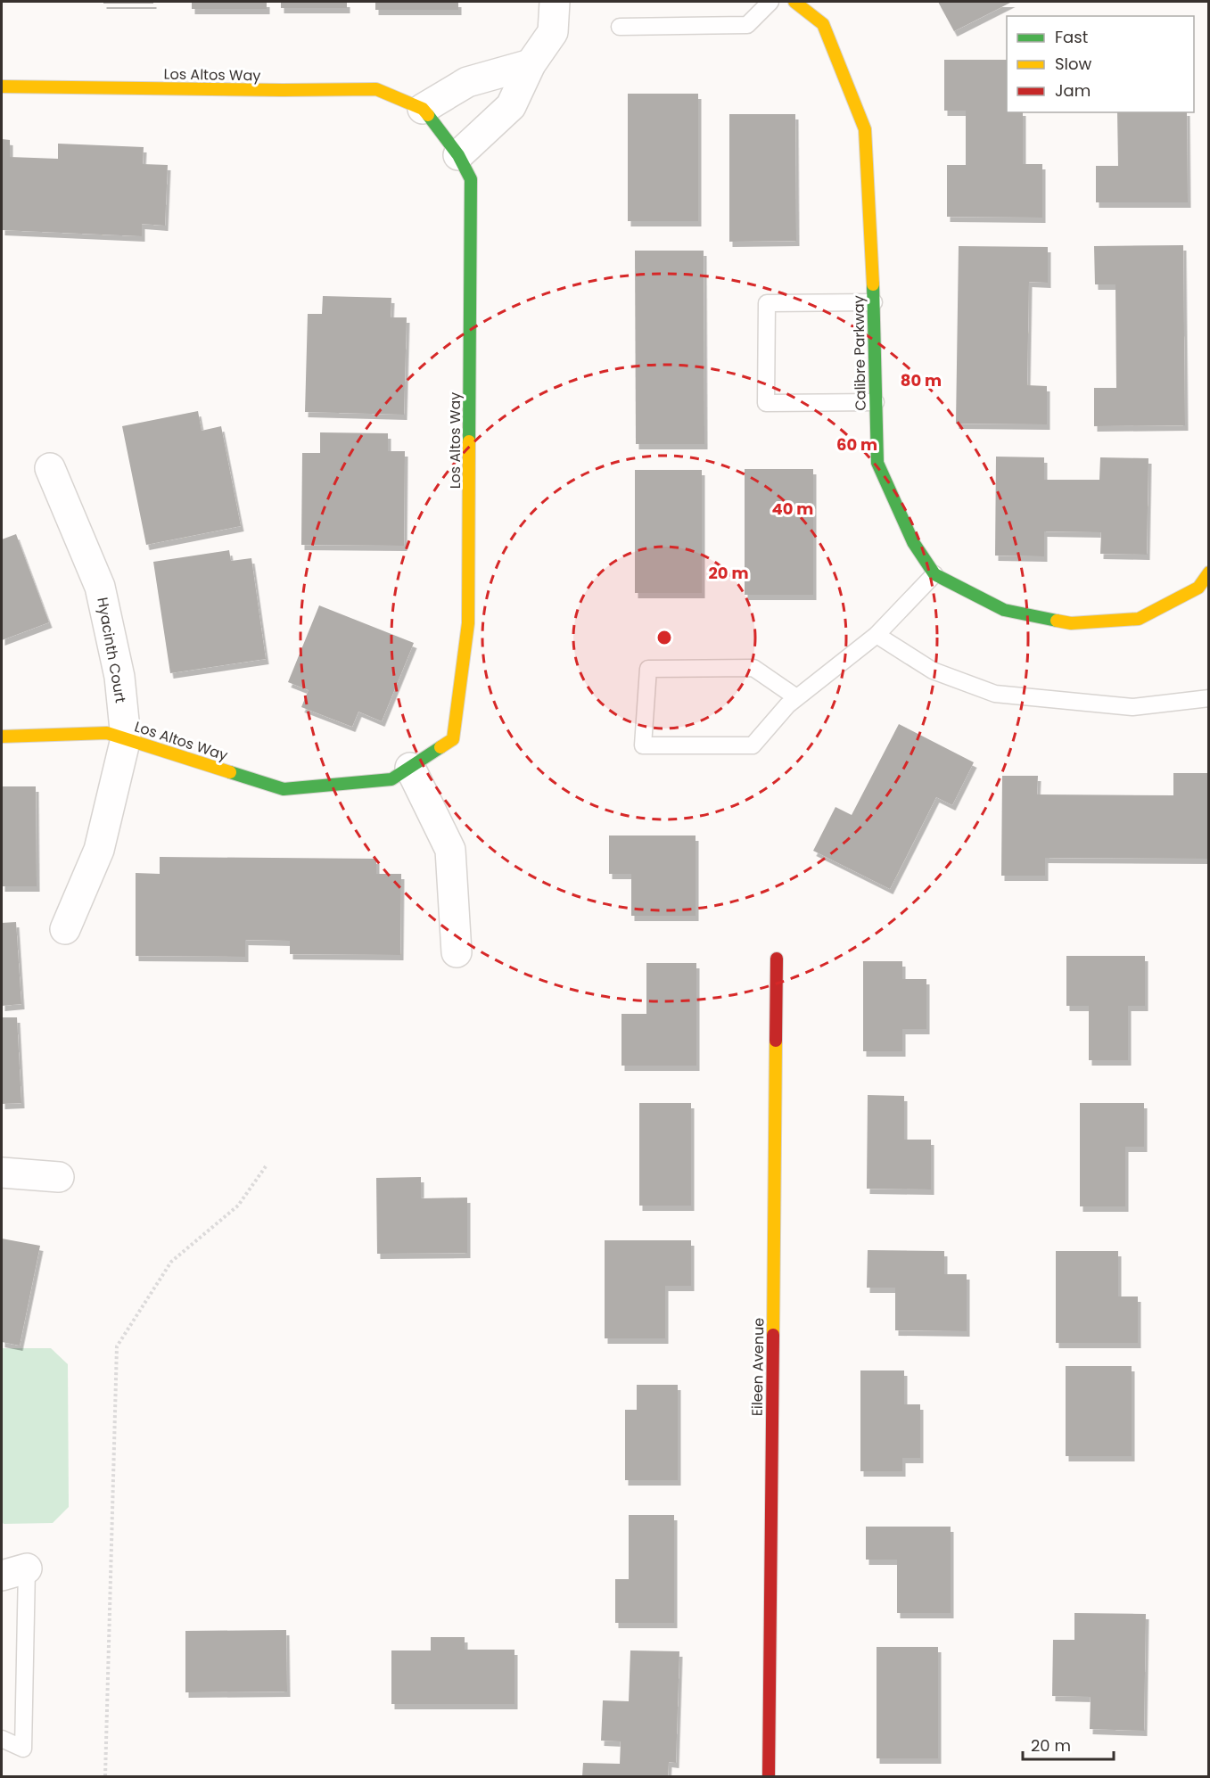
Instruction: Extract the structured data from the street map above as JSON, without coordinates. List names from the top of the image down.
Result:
{
  "streets": {
    "street": [
      "Los Altos Way",
      "Calibre Parkway",
      "Hyacinth Court",
      "Eileen Avenue"
    ]
  },
  "crossings": [
    ["Los Altos Way", "Hyacinth Court"]
  ],
  "legend": ["Fast", "Slow", "Jam"],
  "scale_bar": "20 m",
  "rings": [
    "80 m",
    "60 m",
    "40 m",
    "20 m"
  ]
}
